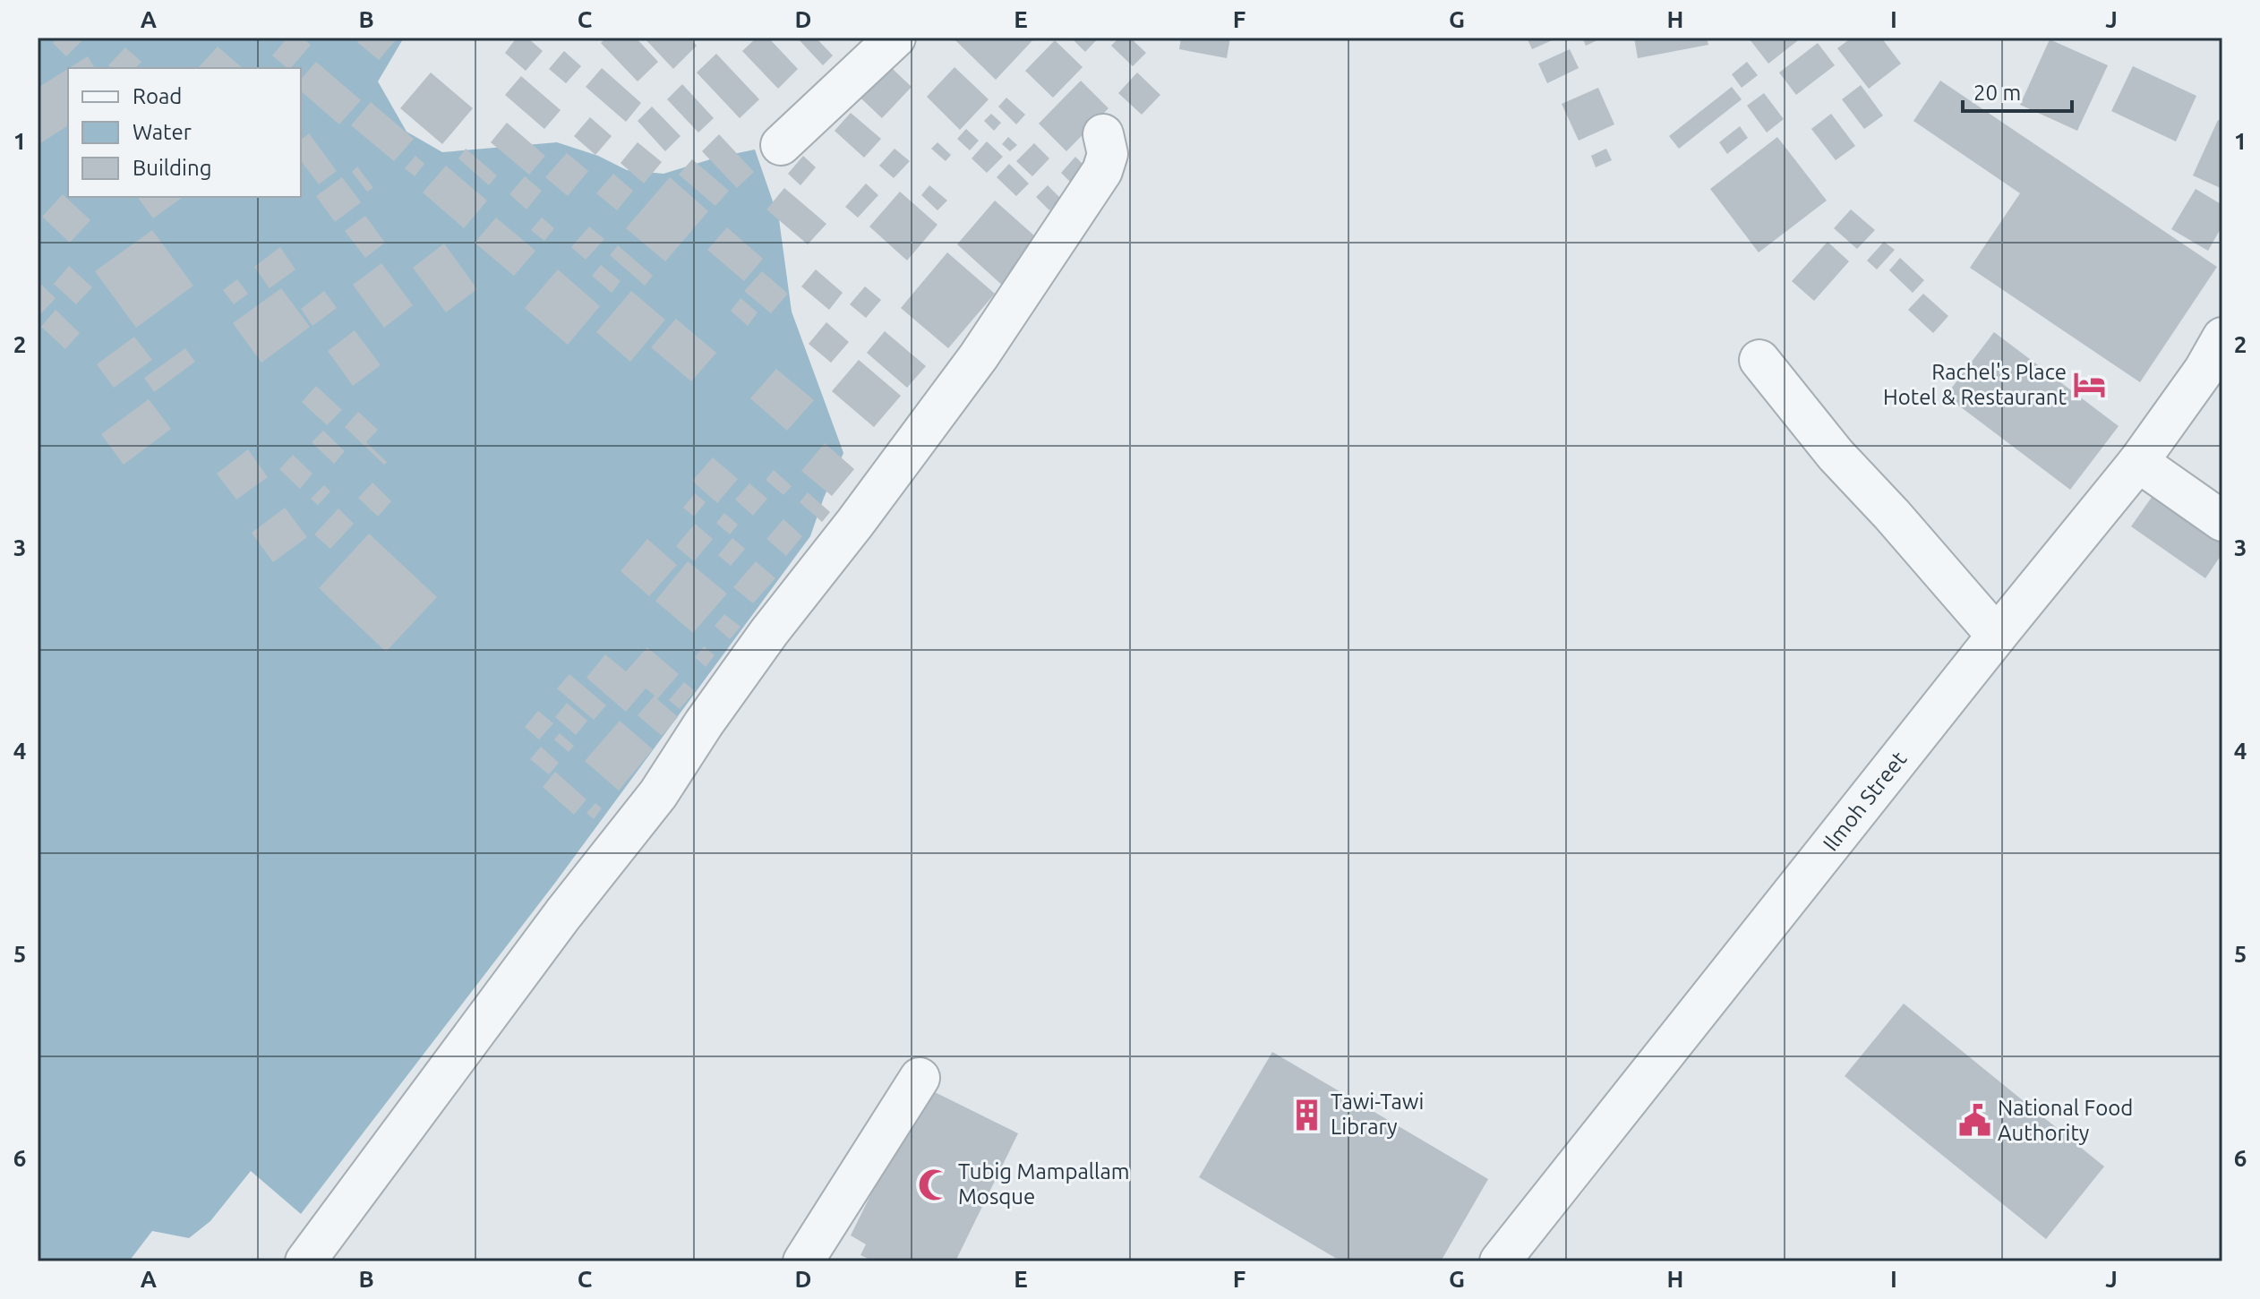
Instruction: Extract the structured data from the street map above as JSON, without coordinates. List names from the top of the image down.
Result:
{
  "streets": {
    "street": ["Ilmoh Street"]
  },
  "places": {
    "hotel": ["Rachel's Place Hotel & Restaurant"],
    "building": ["Tawi-Tawi Library"],
    "public building": ["National Food Authority"],
    "mosque": ["Tubig Mampallam Mosque"]
  },
  "legend": ["Road", "Water", "Building"],
  "scale_bar": "20 m",
  "grid": {
    "columns": [
      "A",
      "B",
      "C",
      "D",
      "E",
      "F",
      "G",
      "H",
      "I",
      "J"
    ],
    "rows": [
      "1",
      "2",
      "3",
      "4",
      "5",
      "6"
    ]
  }
}
